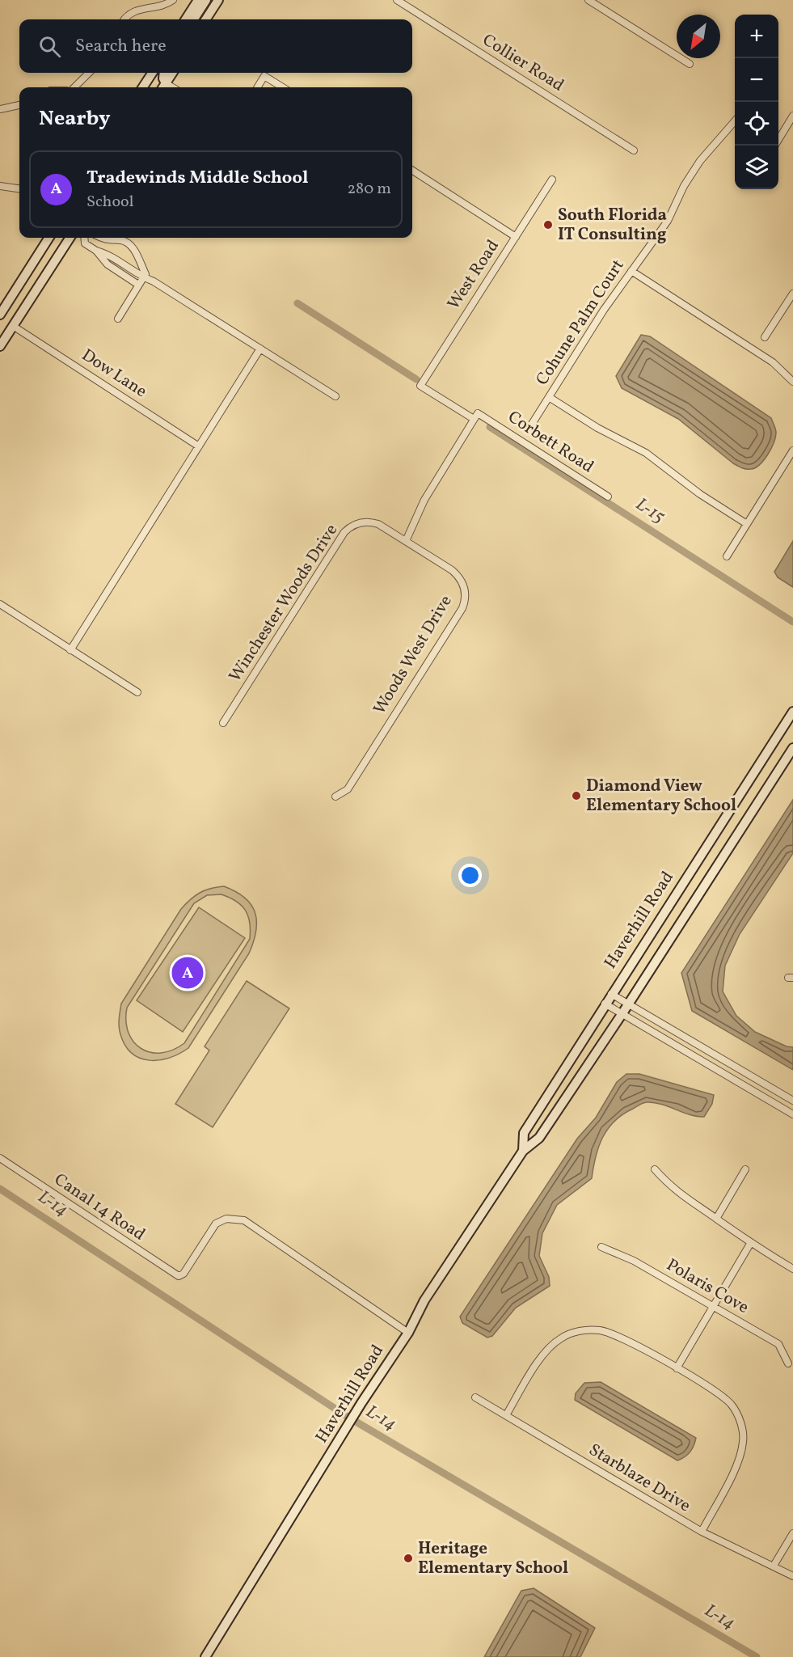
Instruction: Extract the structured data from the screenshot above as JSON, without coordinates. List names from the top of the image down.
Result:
{
  "streets": {
    "street": [
      "Collier Road",
      "West Road",
      "Cohune Palm Court",
      "Dow Lane",
      "Corbett Road",
      "Winchester Woods Drive",
      "Woods West Drive",
      "Haverhill Road",
      "Canal 14 Road",
      "Polaris Cove",
      "Starblaze Drive"
    ]
  },
  "crossings": [
    ["West Road", "Corbett Road"],
    ["Winchester Woods Drive", "Woods West Drive"],
    ["Haverhill Road", "Canal 14 Road"]
  ],
  "water": ["L-15", "L-14"],
  "places": ["South Florida IT Consulting", "Diamond View Elementary School", "Heritage Elementary School"],
  "north": "bottom left",
  "page": {
    "map_buttons": ["+", "−"],
    "search": "Search here",
    "heading": "Nearby",
    "list": [
      {
        "mark": "A",
        "name": "Tradewinds Middle School",
        "note": "School",
        "value": "280 m"
      }
    ],
    "pins": "A"
  }
}
